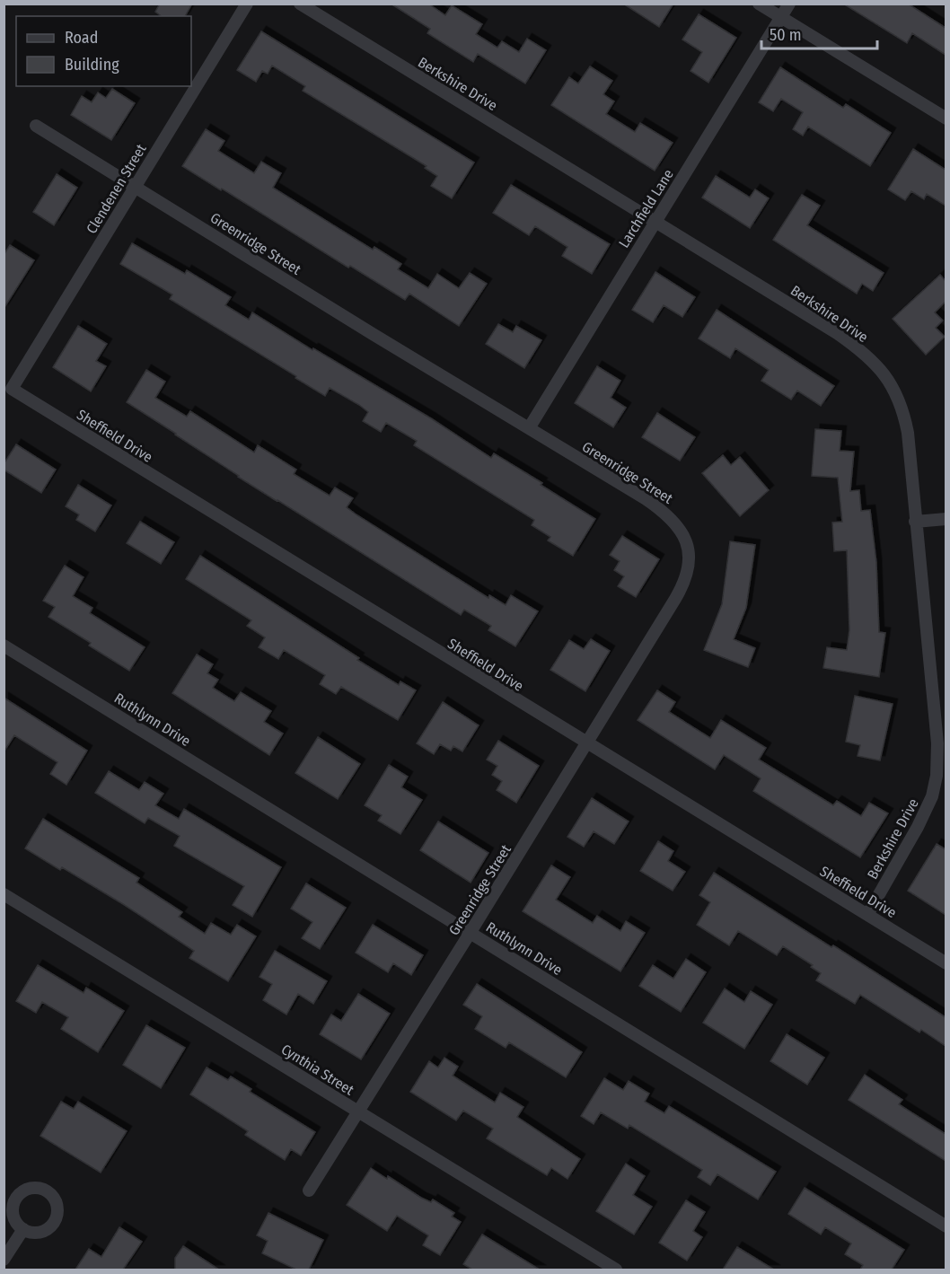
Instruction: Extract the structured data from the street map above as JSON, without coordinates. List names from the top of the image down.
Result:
{
  "streets": {
    "street": [
      "Berkshire Drive",
      "Clendenen Street",
      "Larchfield Lane",
      "Greenridge Street",
      "Sheffield Drive",
      "Ruthlynn Drive",
      "Cynthia Street"
    ]
  },
  "crossings": [
    ["Berkshire Drive", "Larchfield Lane"],
    ["Berkshire Drive", "Sheffield Drive"],
    ["Clendenen Street", "Greenridge Street"],
    ["Clendenen Street", "Sheffield Drive"],
    ["Larchfield Lane", "Greenridge Street"],
    ["Greenridge Street", "Sheffield Drive"],
    ["Greenridge Street", "Ruthlynn Drive"],
    ["Greenridge Street", "Cynthia Street"]
  ],
  "legend": ["Road", "Building"],
  "scale_bar": "50 m"
}
